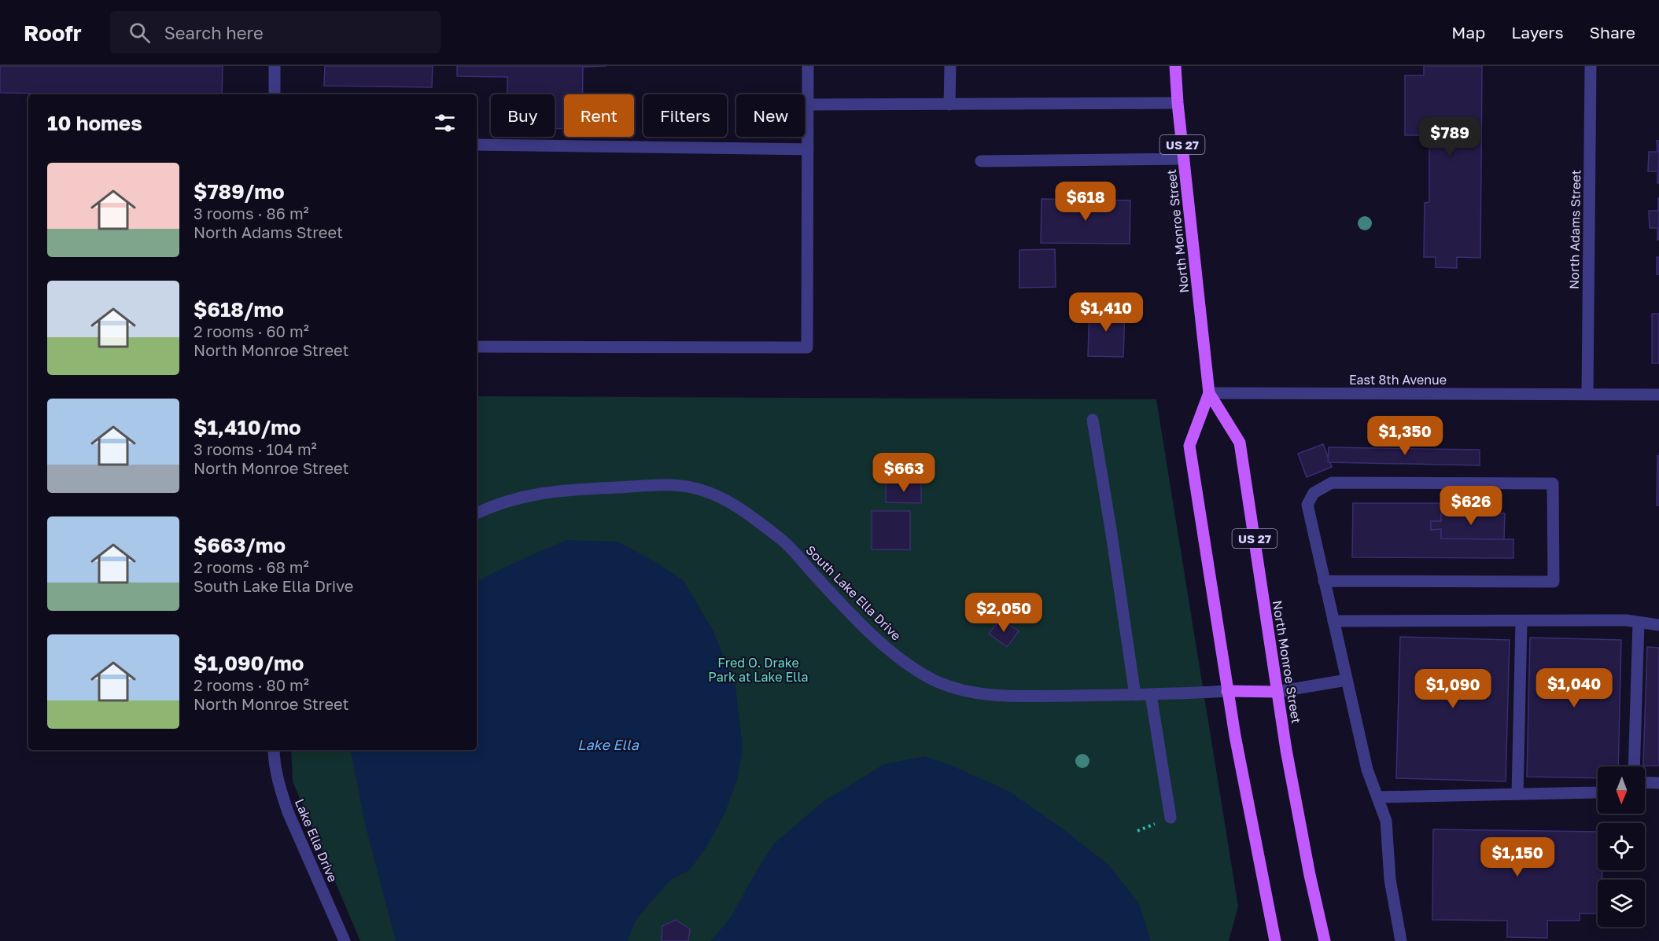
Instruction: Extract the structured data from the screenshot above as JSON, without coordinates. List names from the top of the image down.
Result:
{
  "streets": {
    "main road": ["US 27", "North Monroe Street"],
    "street": [
      "North Adams Street",
      "East 8th Avenue",
      "South Lake Ella Drive",
      "Lake Ella Drive"
    ]
  },
  "crossings": [
    ["North Adams Street", "East 8th Avenue"],
    ["North Monroe Street", "East 8th Avenue"],
    ["North Monroe Street", "South Lake Ella Drive"]
  ],
  "water": ["Lake Ella"],
  "parks": ["Fred O. Drake Park at Lake Ella"],
  "north": "bottom",
  "page": {
    "header": "Roofr",
    "search": "Search here",
    "nav": ["Map", "Layers", "Share"],
    "chip": [
      "Buy",
      "Rent",
      "Filters",
      "New"
    ],
    "heading": "10 homes",
    "price": [
      "$789",
      "$618",
      "$1,410",
      "$1,350",
      "$663",
      "$626",
      "$2,050",
      "$1,040",
      "$1,090",
      "$1,150"
    ],
    "list": [
      {
        "name": "$789/mo",
        "note": "3 rooms · 86 m² · North Adams Street"
      },
      {
        "name": "$618/mo",
        "note": "2 rooms · 60 m² · North Monroe Street"
      },
      {
        "name": "$1,410/mo",
        "note": "3 rooms · 104 m² · North Monroe Street"
      },
      {
        "name": "$663/mo",
        "note": "2 rooms · 68 m² · South Lake Ella Drive"
      },
      {
        "name": "$1,090/mo",
        "note": "2 rooms · 80 m² · North Monroe Street"
      }
    ]
  }
}
